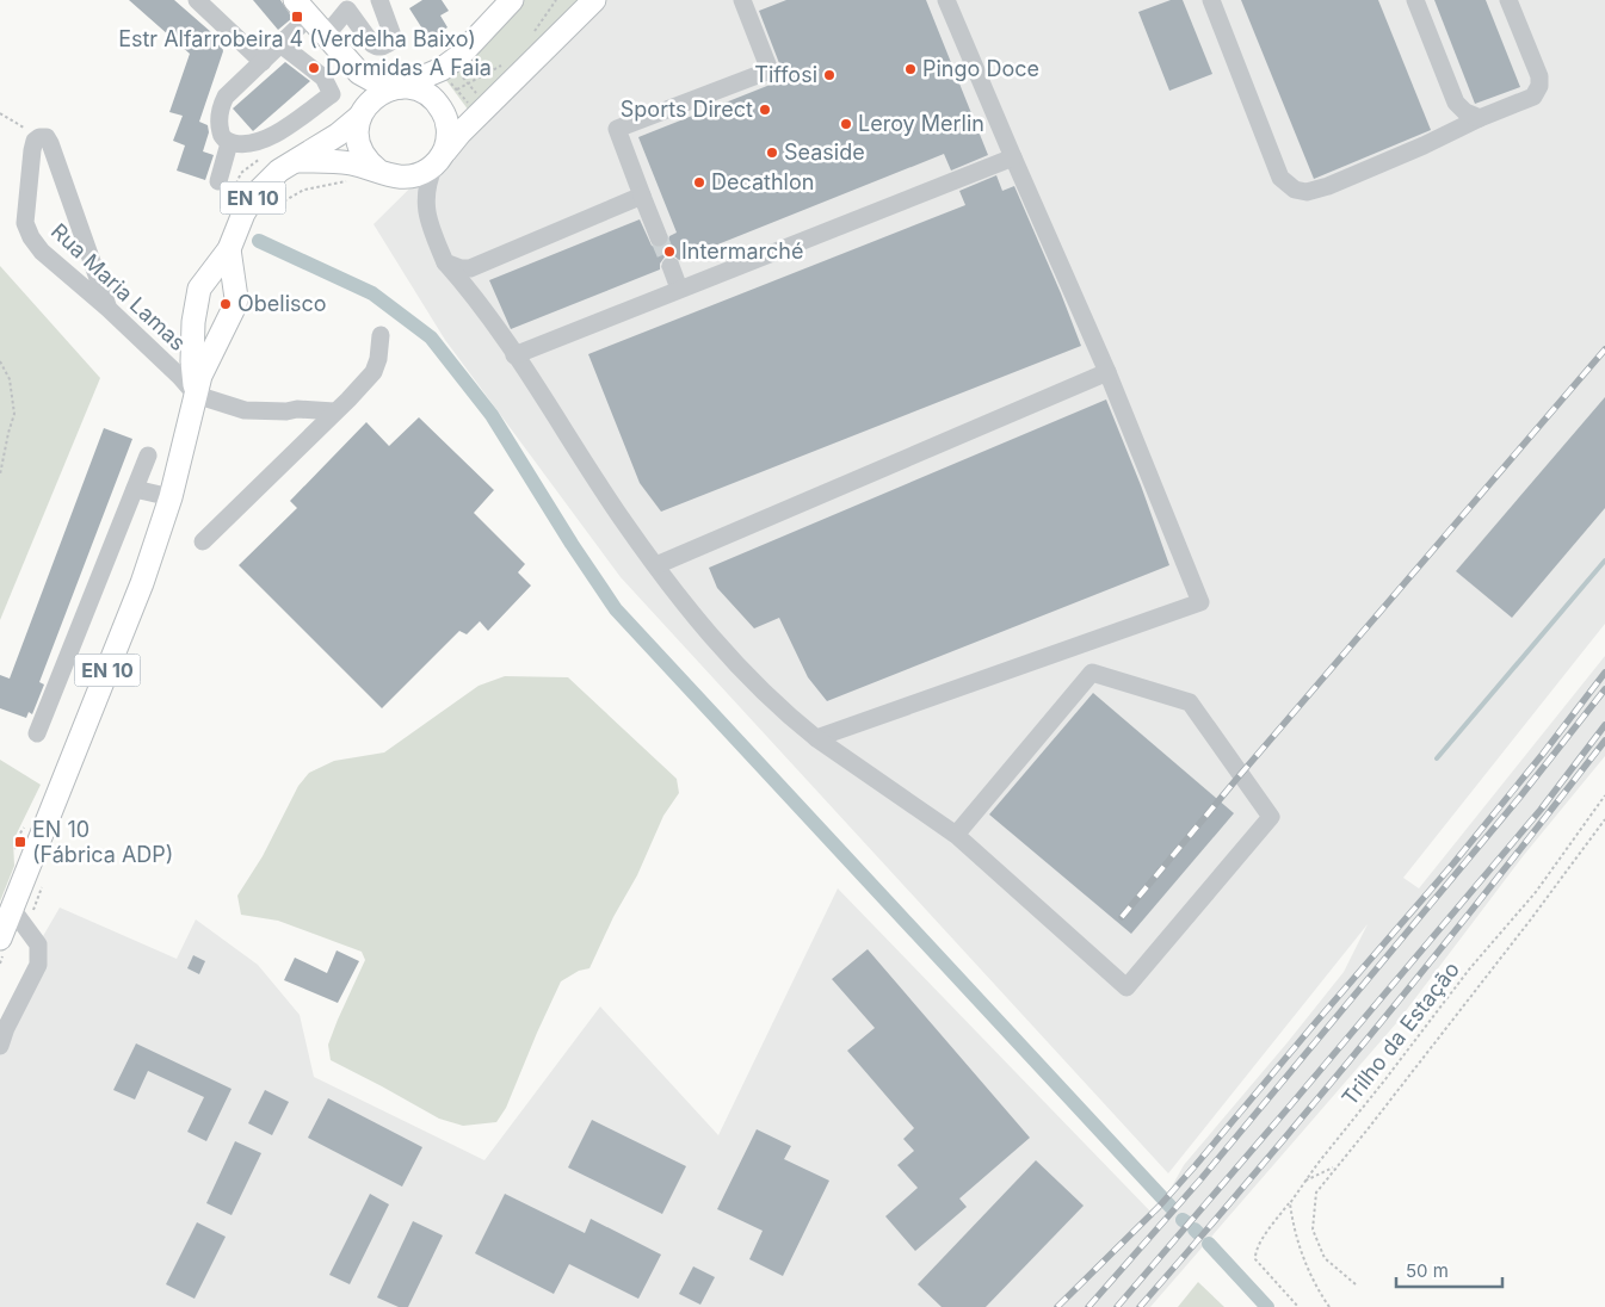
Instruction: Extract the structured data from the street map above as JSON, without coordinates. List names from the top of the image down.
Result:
{
  "streets": {
    "main road": ["EN 10"],
    "street": ["Rua Maria Lamas"],
    "path": ["Trilho da Estação"]
  },
  "crossings": [
    ["EN 10", "Rua Maria Lamas"]
  ],
  "places": {
    "transit": ["Estr Alfarrobeira 4 (Verdelha Baixo)", "EN 10 (Fábrica ADP)"],
    "other": [
      "Dormidas A Faia",
      "Pingo Doce",
      "Tiffosi",
      "Sports Direct",
      "Leroy Merlin",
      "Seaside",
      "Decathlon",
      "Intermarché",
      "Obelisco"
    ]
  },
  "scale_bar": "50 m"
}
